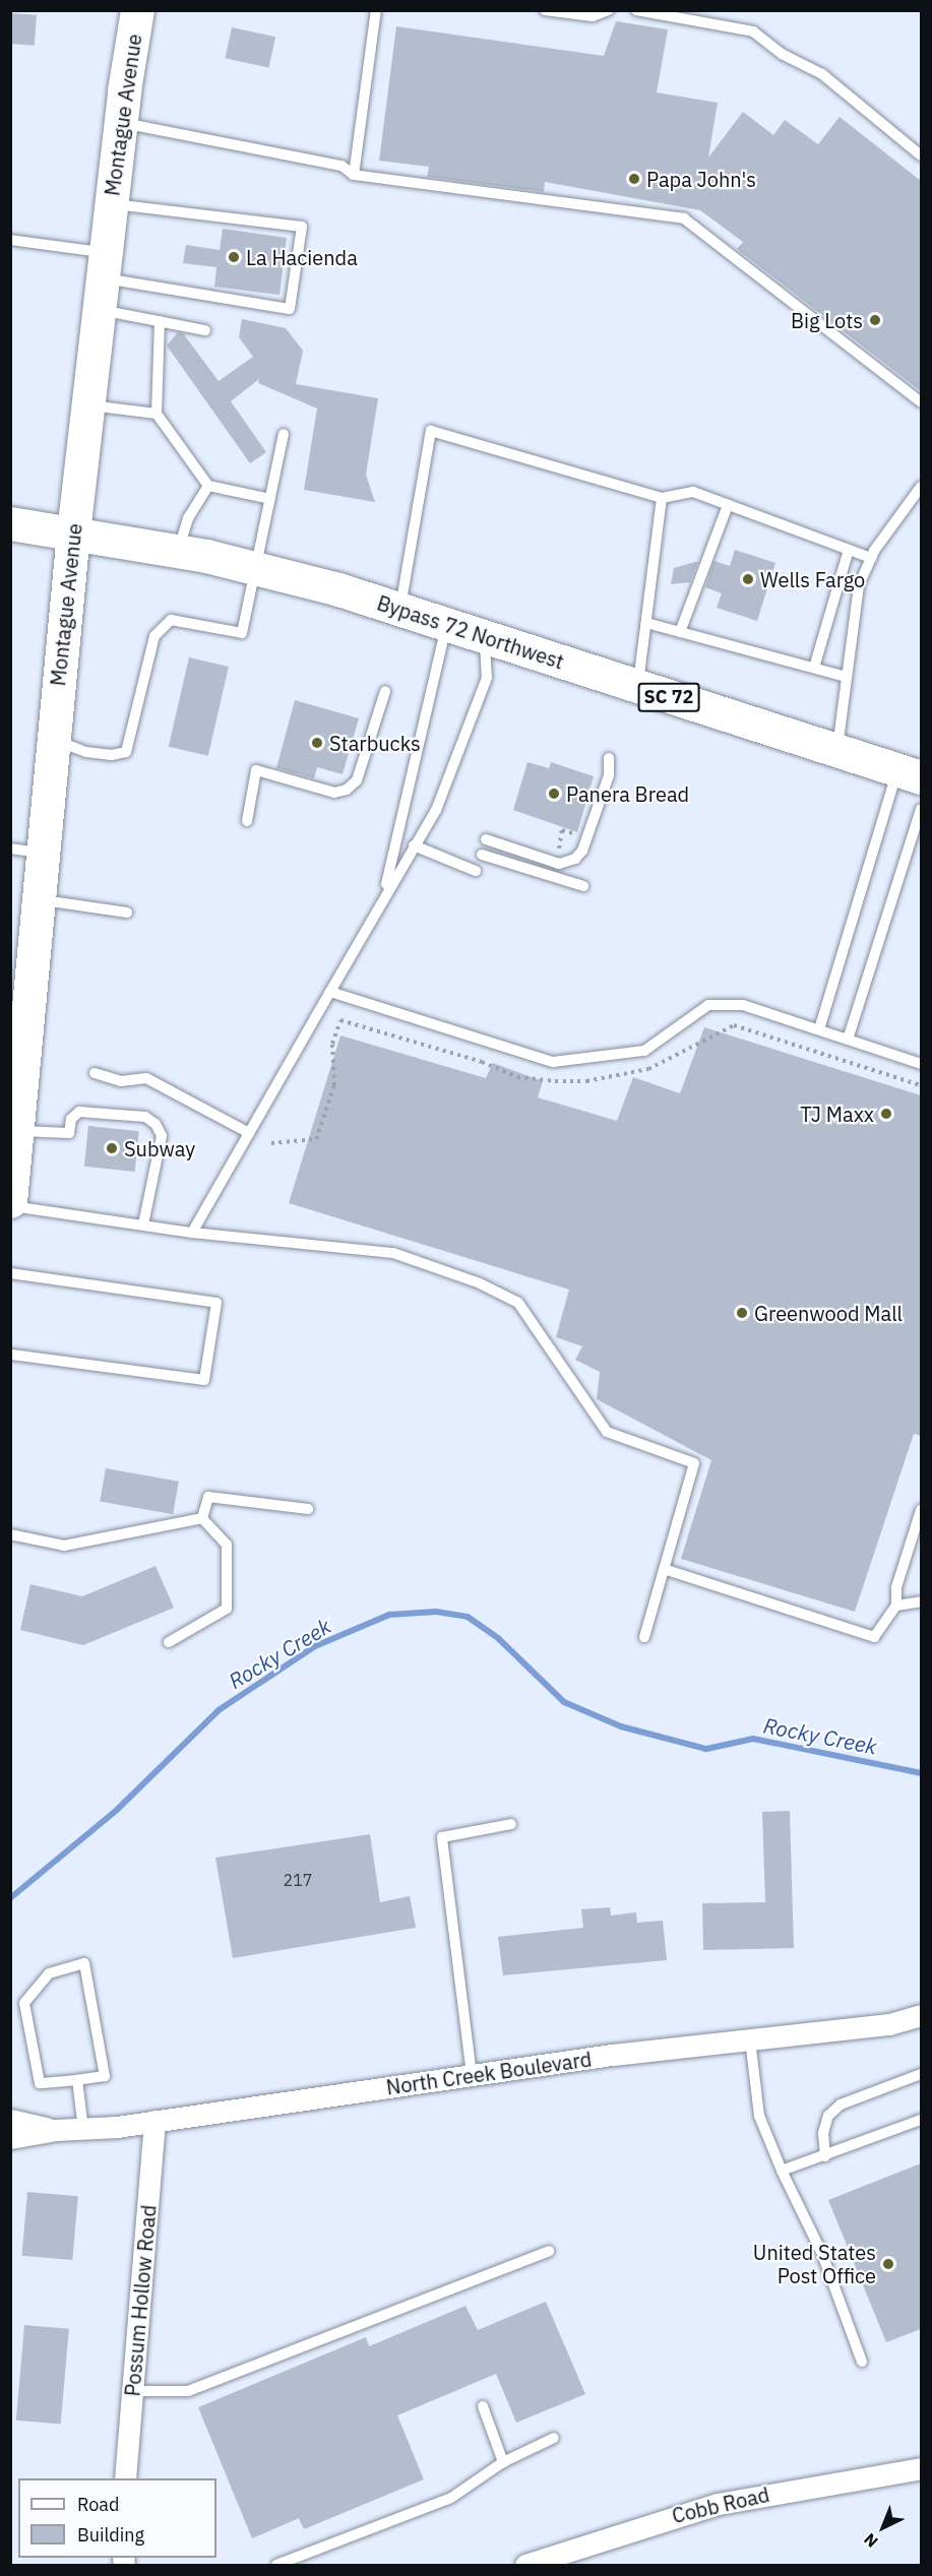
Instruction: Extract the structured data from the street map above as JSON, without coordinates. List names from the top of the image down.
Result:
{
  "streets": {
    "main road": ["Montague Avenue", "Bypass 72 Northwest", "SC 72"],
    "street": ["North Creek Boulevard", "Possum Hollow Road", "Cobb Road"]
  },
  "crossings": [
    ["Montague Avenue", "Bypass 72 Northwest"],
    ["North Creek Boulevard", "Possum Hollow Road"]
  ],
  "water": ["Rocky Creek"],
  "places": [
    "Papa John's",
    "La Hacienda",
    "Big Lots",
    "Wells Fargo",
    "Starbucks",
    "Panera Bread",
    "TJ Maxx",
    "Subway",
    "Greenwood Mall",
    "United States Post Office"
  ],
  "house_numbers": ["217"],
  "legend": ["Road", "Building"],
  "north": "bottom left"
}
